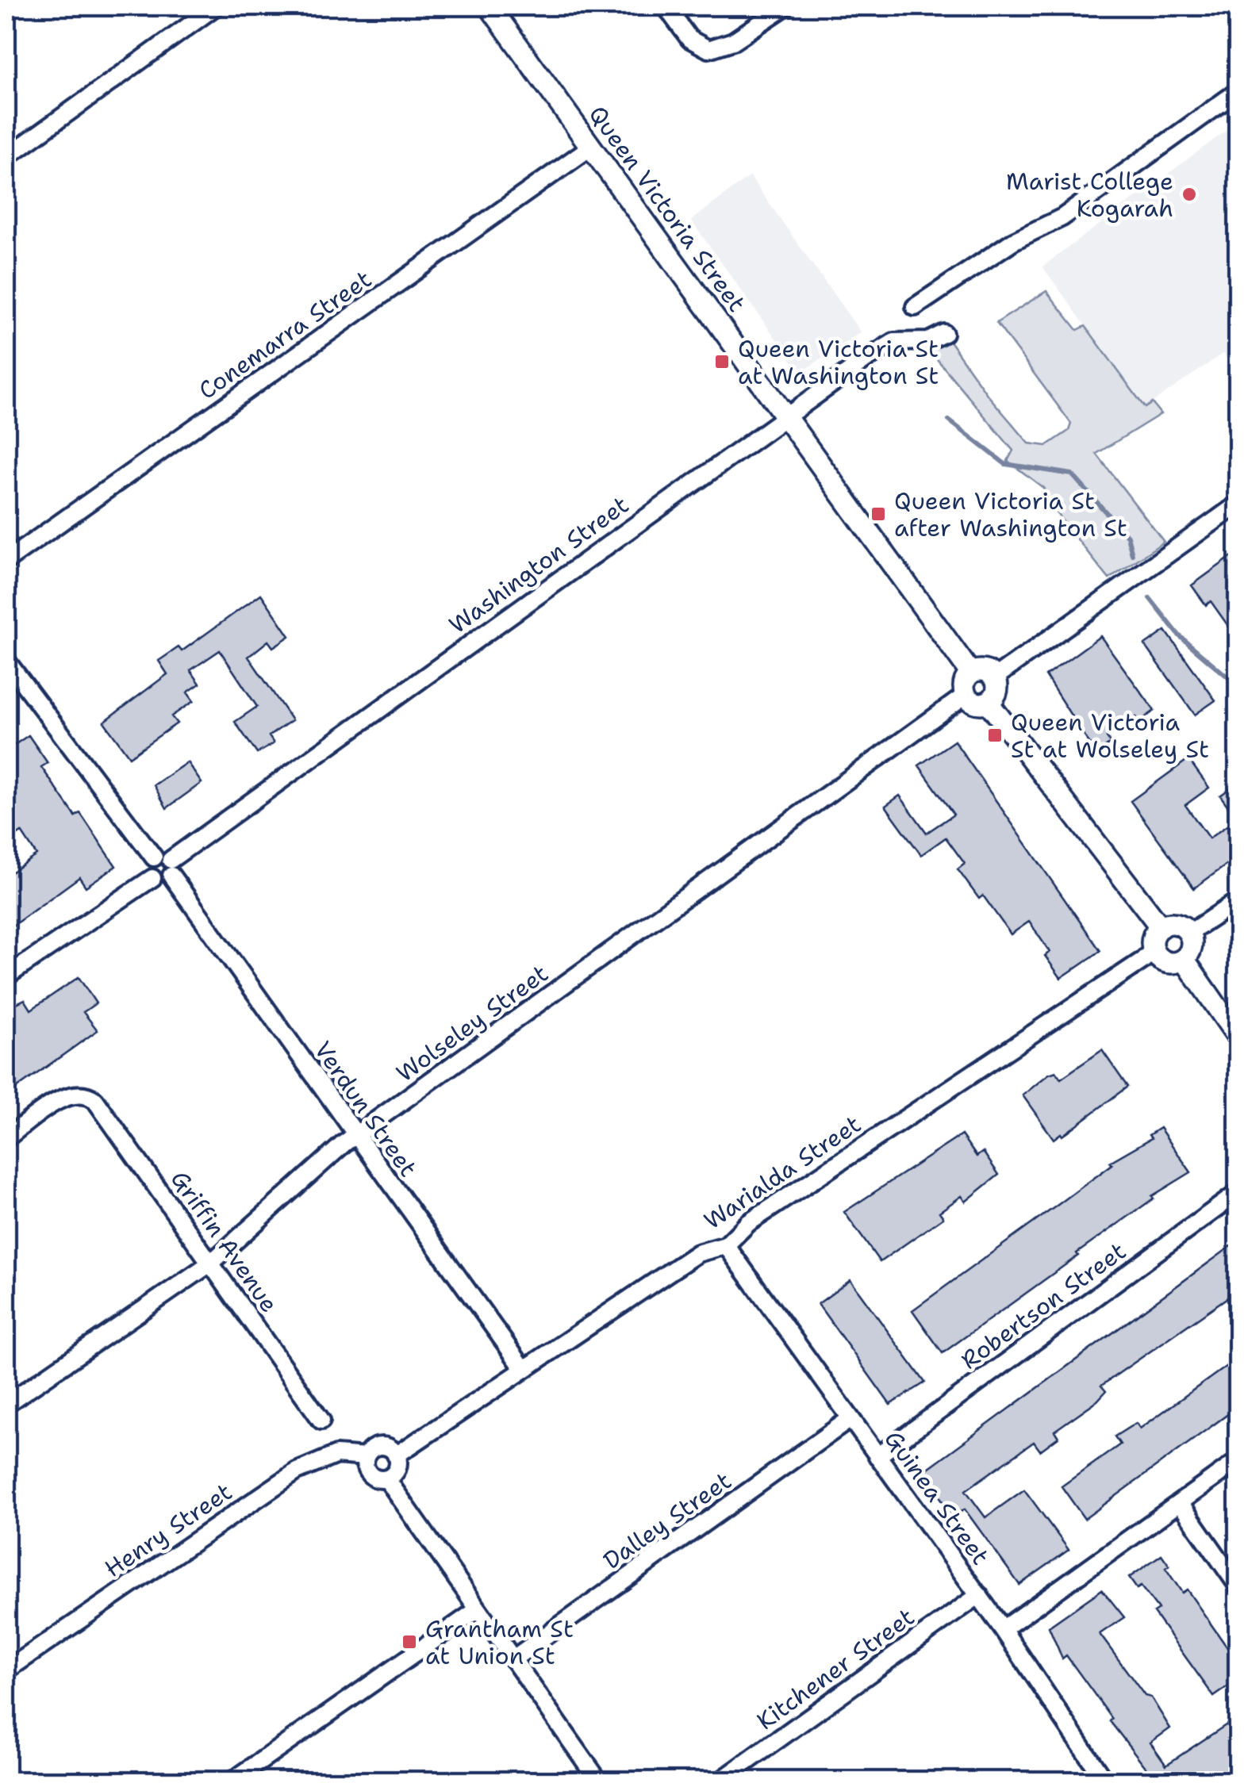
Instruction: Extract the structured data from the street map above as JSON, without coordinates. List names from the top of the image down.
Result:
{
  "streets": {
    "main road": ["Queen Victoria Street"],
    "street": [
      "Conemarra Street",
      "Washington Street",
      "Wolseley Street",
      "Verdun Street",
      "Warialda Street",
      "Griffin Avenue",
      "Robertson Street",
      "Guinea Street",
      "Dalley Street",
      "Henry Street",
      "Kitchener Street"
    ]
  },
  "crossings": [
    ["Queen Victoria Street", "Conemarra Street"],
    ["Queen Victoria Street", "Washington Street"],
    ["Queen Victoria Street", "Wolseley Street"],
    ["Washington Street", "Verdun Street"],
    ["Wolseley Street", "Verdun Street"],
    ["Wolseley Street", "Griffin Avenue"],
    ["Verdun Street", "Warialda Street"],
    ["Warialda Street", "Guinea Street"],
    ["Warialda Street", "Henry Street"],
    ["Robertson Street", "Guinea Street"],
    ["Guinea Street", "Dalley Street"],
    ["Guinea Street", "Kitchener Street"]
  ],
  "places": {
    "other": ["Marist College Kogarah"],
    "transit": [
      "Queen Victoria St at Washington St",
      "Queen Victoria St after Washington St",
      "Queen Victoria St at Wolseley St",
      "Grantham St at Union St"
    ]
  }
}
